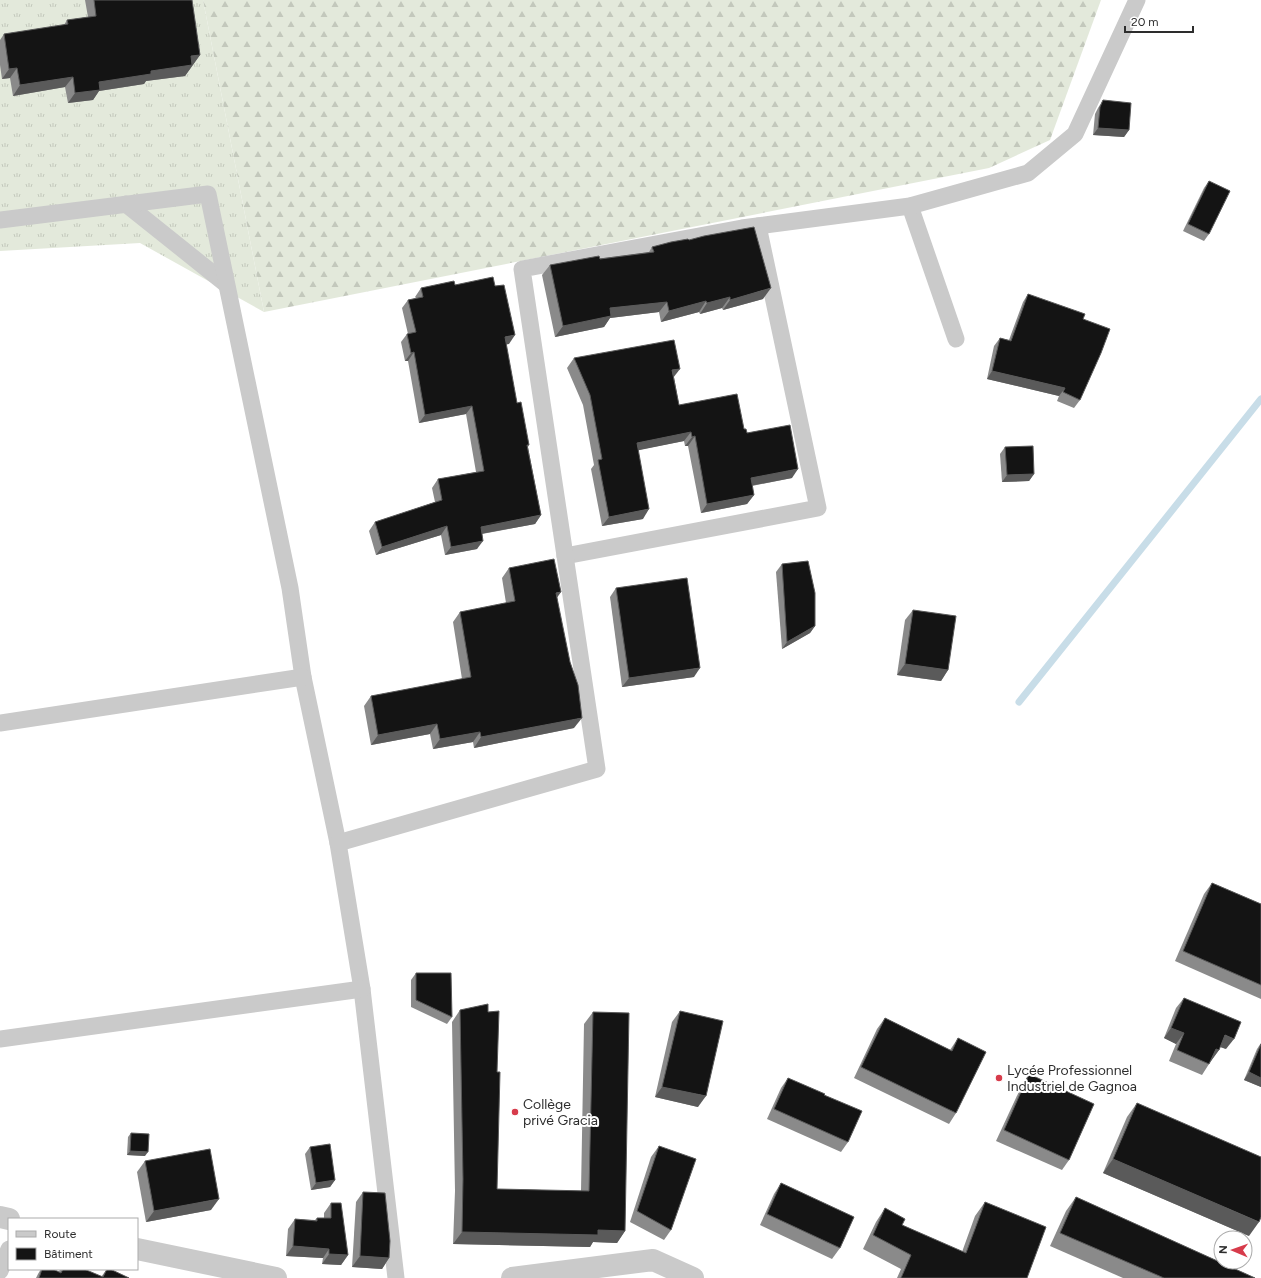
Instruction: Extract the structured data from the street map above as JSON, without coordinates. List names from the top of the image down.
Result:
{
  "places": ["Lycée Professionnel Industriel de Gagnoa", "Collège privé Gracia"],
  "legend": ["Route", "Bâtiment"],
  "scale_bar": "20 m",
  "north": "left"
}
